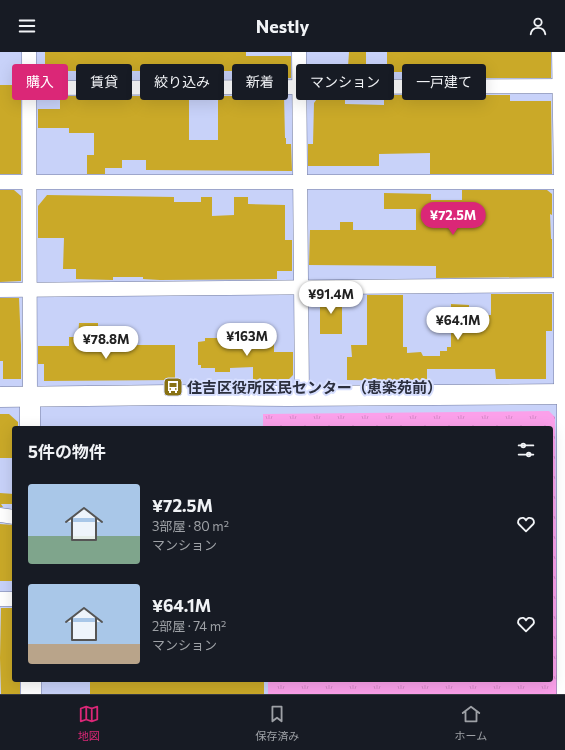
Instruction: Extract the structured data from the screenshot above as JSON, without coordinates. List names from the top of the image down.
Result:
{
  "places": {
    "bus stop": ["住吉区役所区民センター（恵楽苑前）"]
  },
  "page": {
    "header": "Nestly",
    "chip": [
      "購入",
      "賃貸",
      "絞り込み",
      "新着",
      "マンション",
      "一戸建て"
    ],
    "price": [
      "¥72.5M",
      "¥91.4M",
      "¥64.1M",
      "¥163M",
      "¥78.8M"
    ],
    "heading": "5件の物件",
    "list": [
      {
        "name": "¥72.5M",
        "note": "3部屋 · 80 m² · マンション"
      },
      {
        "name": "¥64.1M",
        "note": "2部屋 · 74 m² · マンション"
      }
    ],
    "tabs": ["地図", "保存済み", "ホーム"]
  }
}
